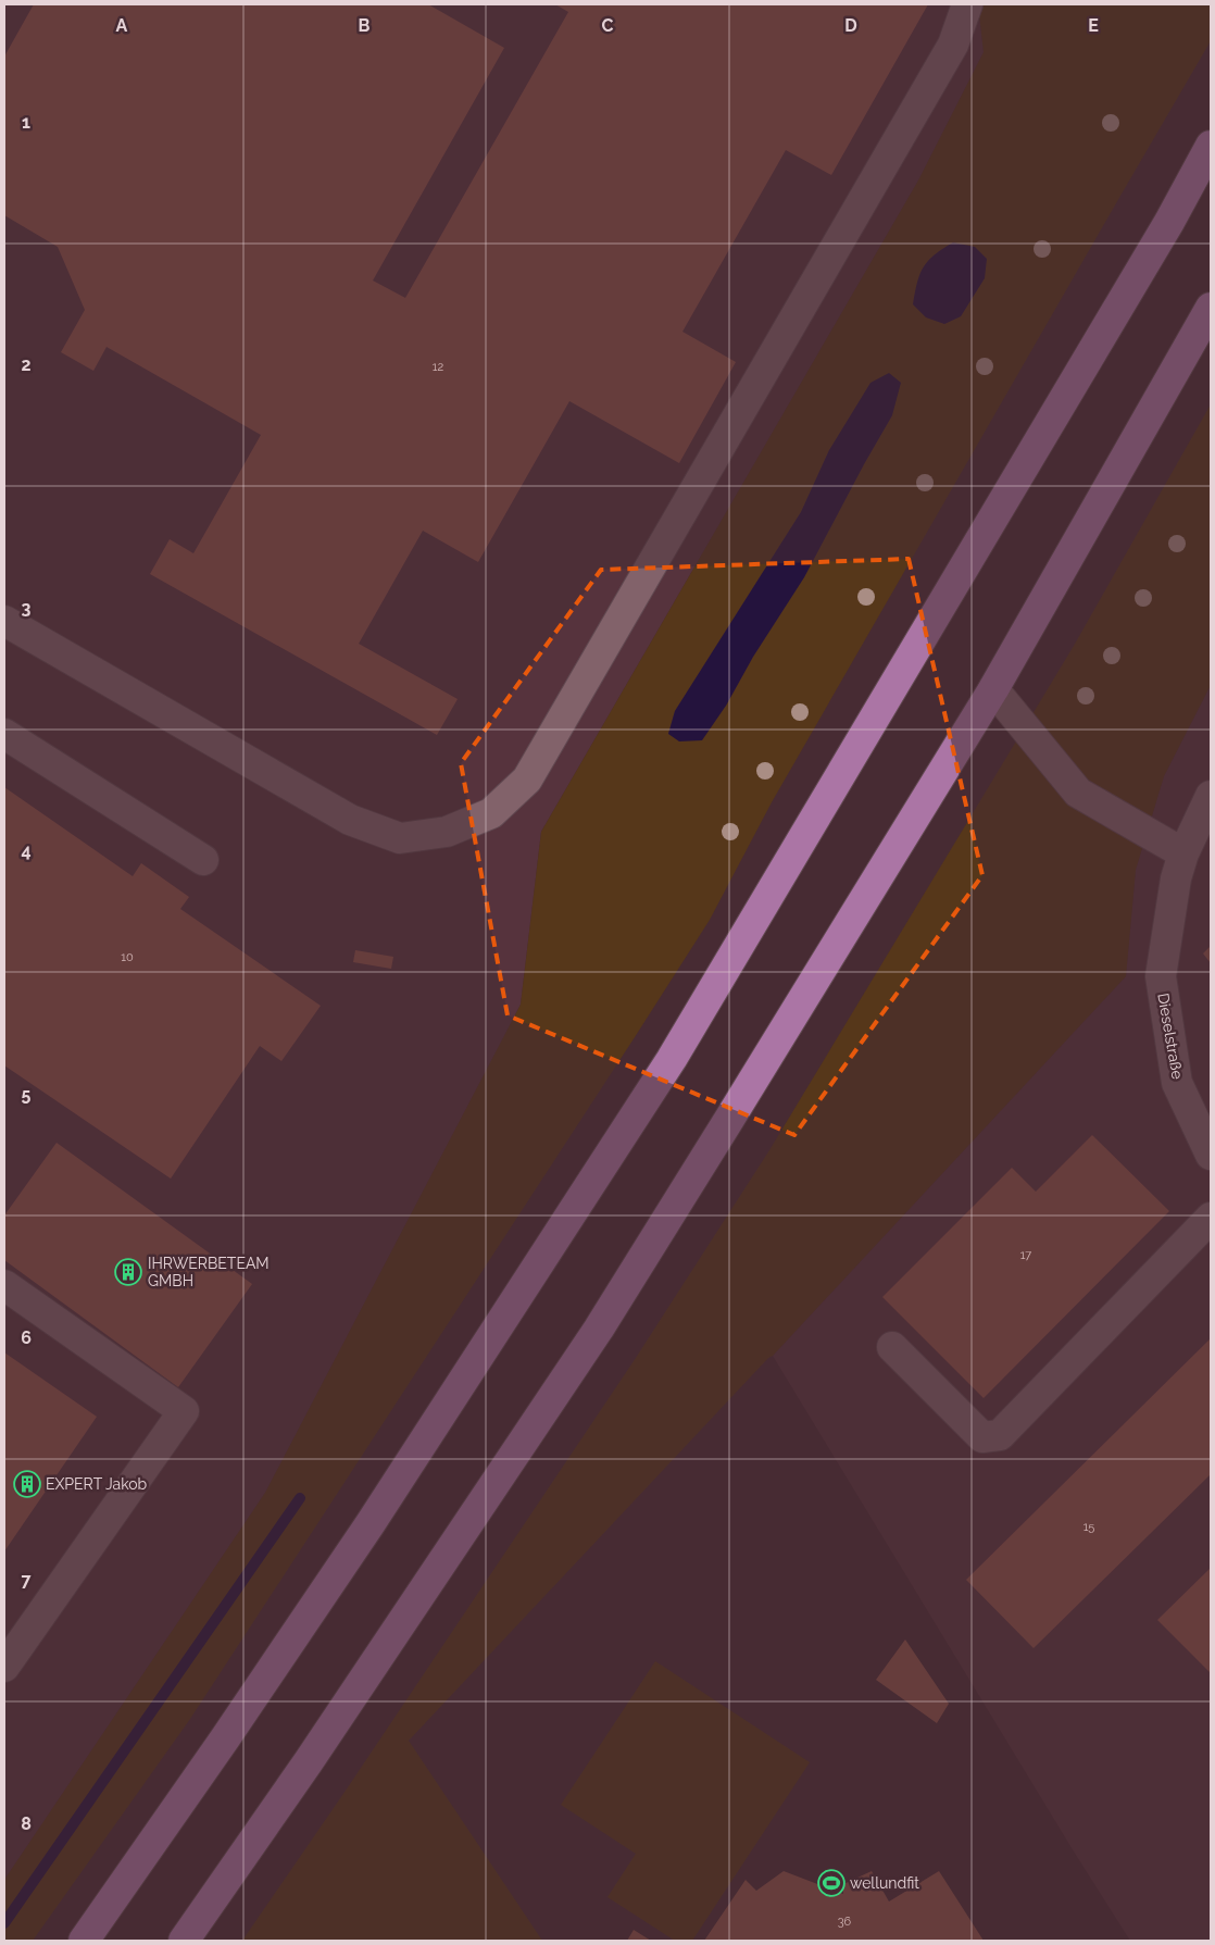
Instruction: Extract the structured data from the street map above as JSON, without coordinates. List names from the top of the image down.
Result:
{
  "streets": {
    "street": ["Dieselstraße"]
  },
  "places": {
    "building": ["IHRWERBETEAM GMBH", "EXPERT Jakob"],
    "sports": ["wellundfit"]
  },
  "house_numbers": [
    "12",
    "10",
    "17",
    "15",
    "36"
  ],
  "grid": {
    "columns": [
      "A",
      "B",
      "C",
      "D",
      "E"
    ],
    "rows": [
      "1",
      "2",
      "3",
      "4",
      "5",
      "6",
      "7",
      "8"
    ]
  }
}
